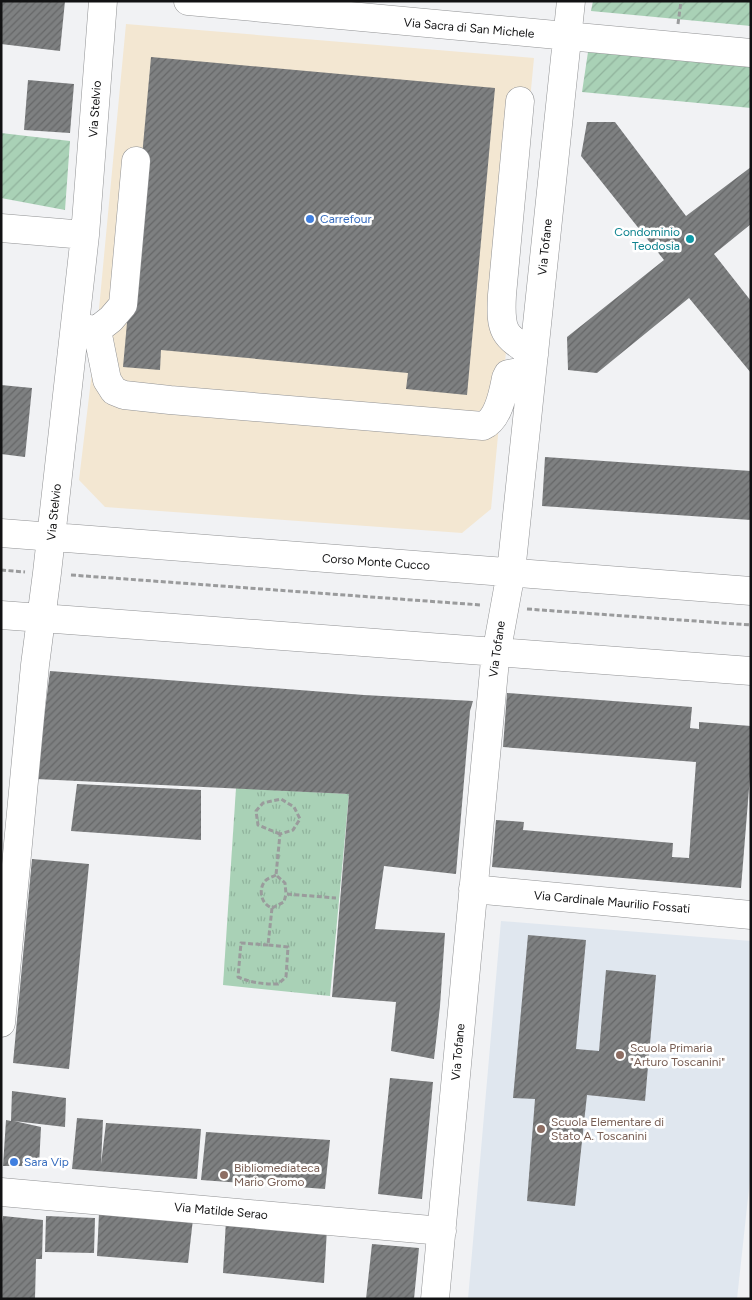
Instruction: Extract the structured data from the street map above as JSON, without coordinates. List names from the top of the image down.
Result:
{
  "streets": {
    "street": [
      "Via Sacra di San Michele",
      "Via Stelvio",
      "Via Tofane",
      "Corso Monte Cucco",
      "Via Cardinale Maurilio Fossati",
      "Via Matilde Serao"
    ]
  },
  "crossings": [
    ["Via Sacra di San Michele", "Via Tofane"],
    ["Via Stelvio", "Corso Monte Cucco"],
    ["Via Tofane", "Corso Monte Cucco"],
    ["Via Tofane", "Via Cardinale Maurilio Fossati"],
    ["Via Tofane", "Via Matilde Serao"]
  ],
  "places": [
    "Carrefour",
    "Condominio Teodosia",
    "Scuola Primaria \"Arturo Toscanini\"",
    "Scuola Elementare di Stato A. Toscanini",
    "Sara Vip",
    "Bibliomediateca Mario Gromo"
  ]
}
